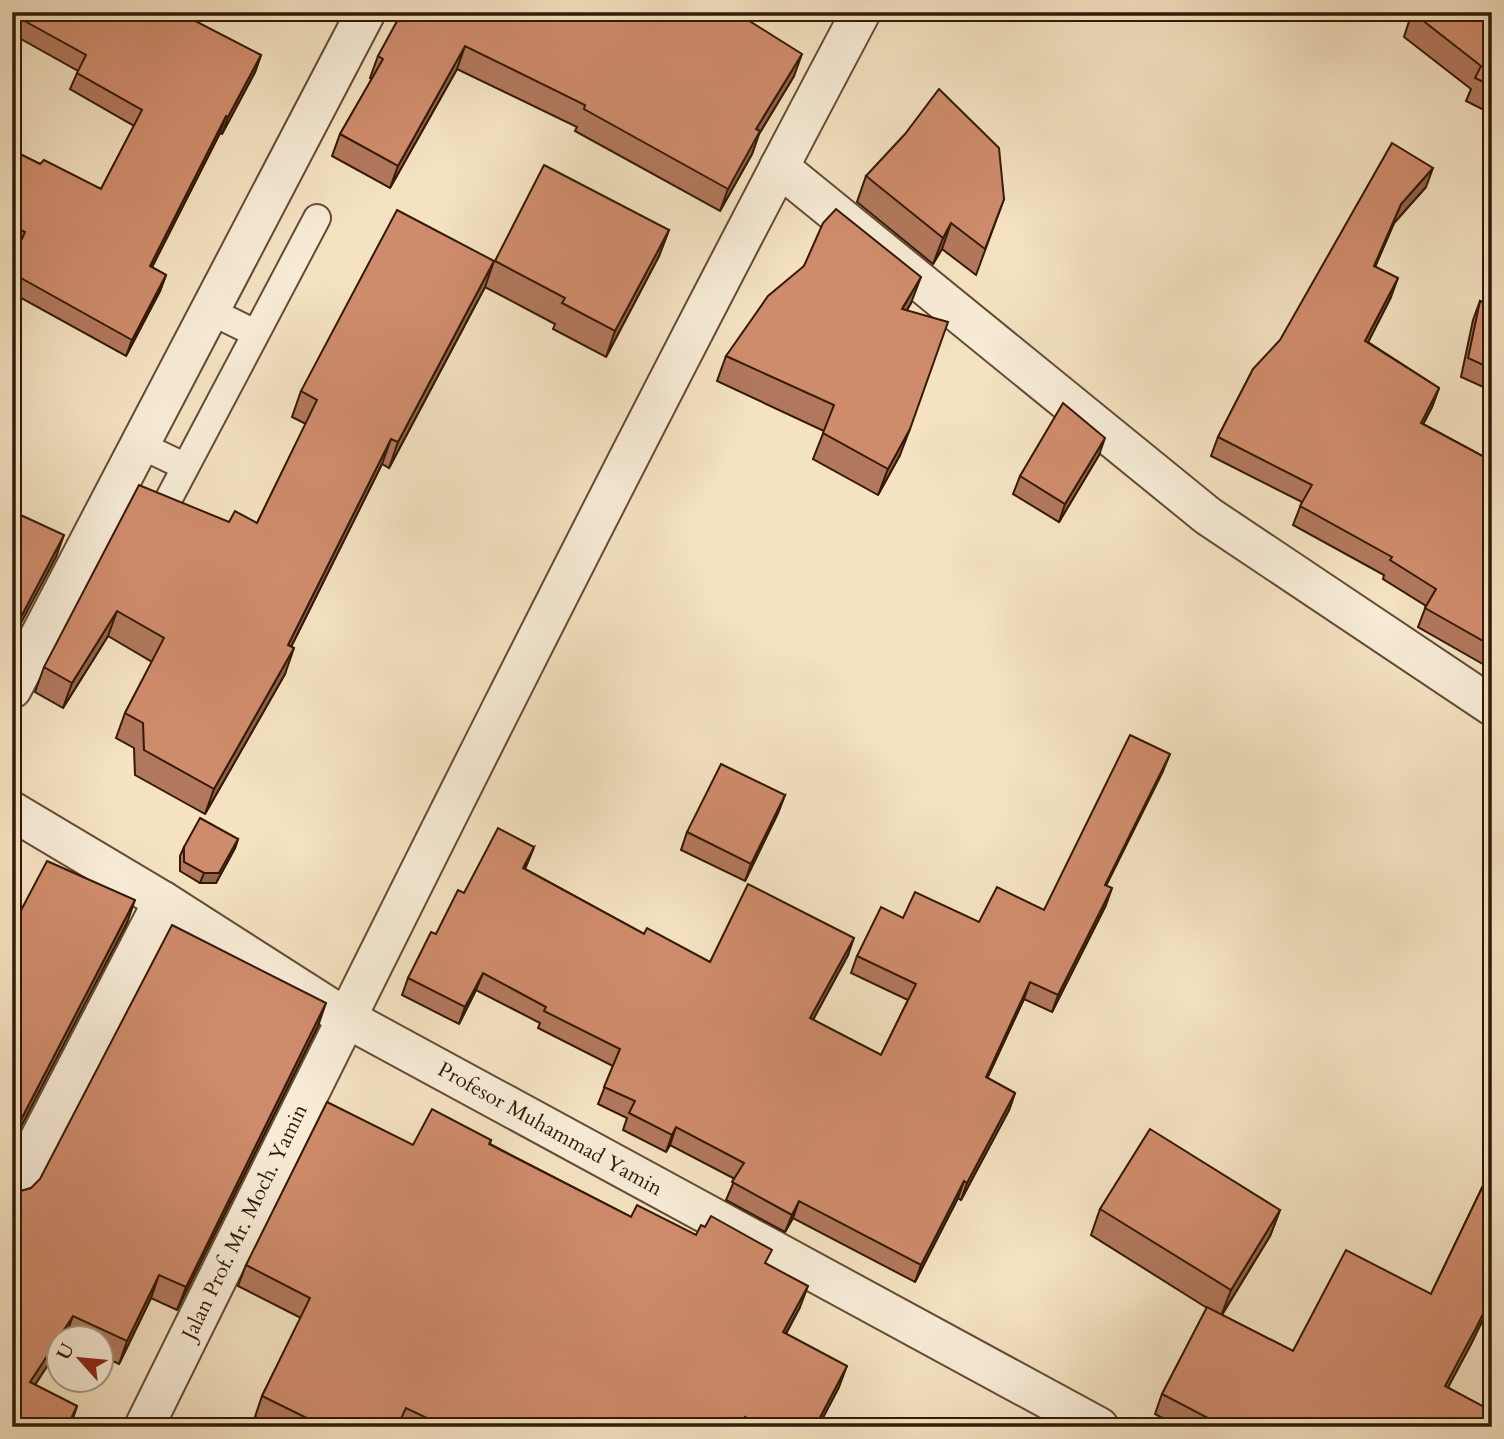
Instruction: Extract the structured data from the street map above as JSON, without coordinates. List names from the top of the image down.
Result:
{
  "streets": {
    "street": ["Profesor Muhammad Yamin", "Jalan Prof. Mr. Moch. Yamin"]
  },
  "crossings": [
    ["Profesor Muhammad Yamin", "Jalan Prof. Mr. Moch. Yamin"]
  ],
  "north": "top left"
}
